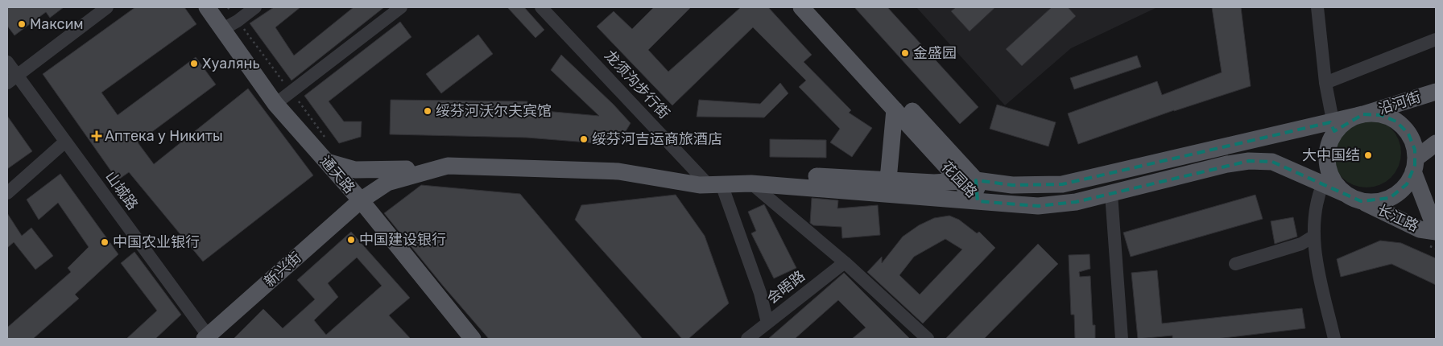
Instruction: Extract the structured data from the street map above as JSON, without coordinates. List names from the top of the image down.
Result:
{
  "streets": {
    "main road": [
      "沿河街",
      "通天路",
      "花园路",
      "长江路",
      "新兴街"
    ],
    "street": ["龙须沟步行街", "山城路", "会晤路"]
  },
  "crossings": [
    ["龙须沟步行街", "长江路"],
    ["沿河街", "长江路"],
    ["通天路", "新兴街"],
    ["花园路", "长江路"],
    ["山城路", "新兴街"],
    ["长江路", "新兴街"]
  ],
  "places": {
    "other": [
      "Максим",
      "金盛园",
      "Хуалянь",
      "绥芬河沃尔夫宾馆",
      "绥芬河吉运商旅酒店",
      "大中国结",
      "中国建设银行",
      "中国农业银行"
    ],
    "health": ["Аптека у Никиты"]
  }
}
